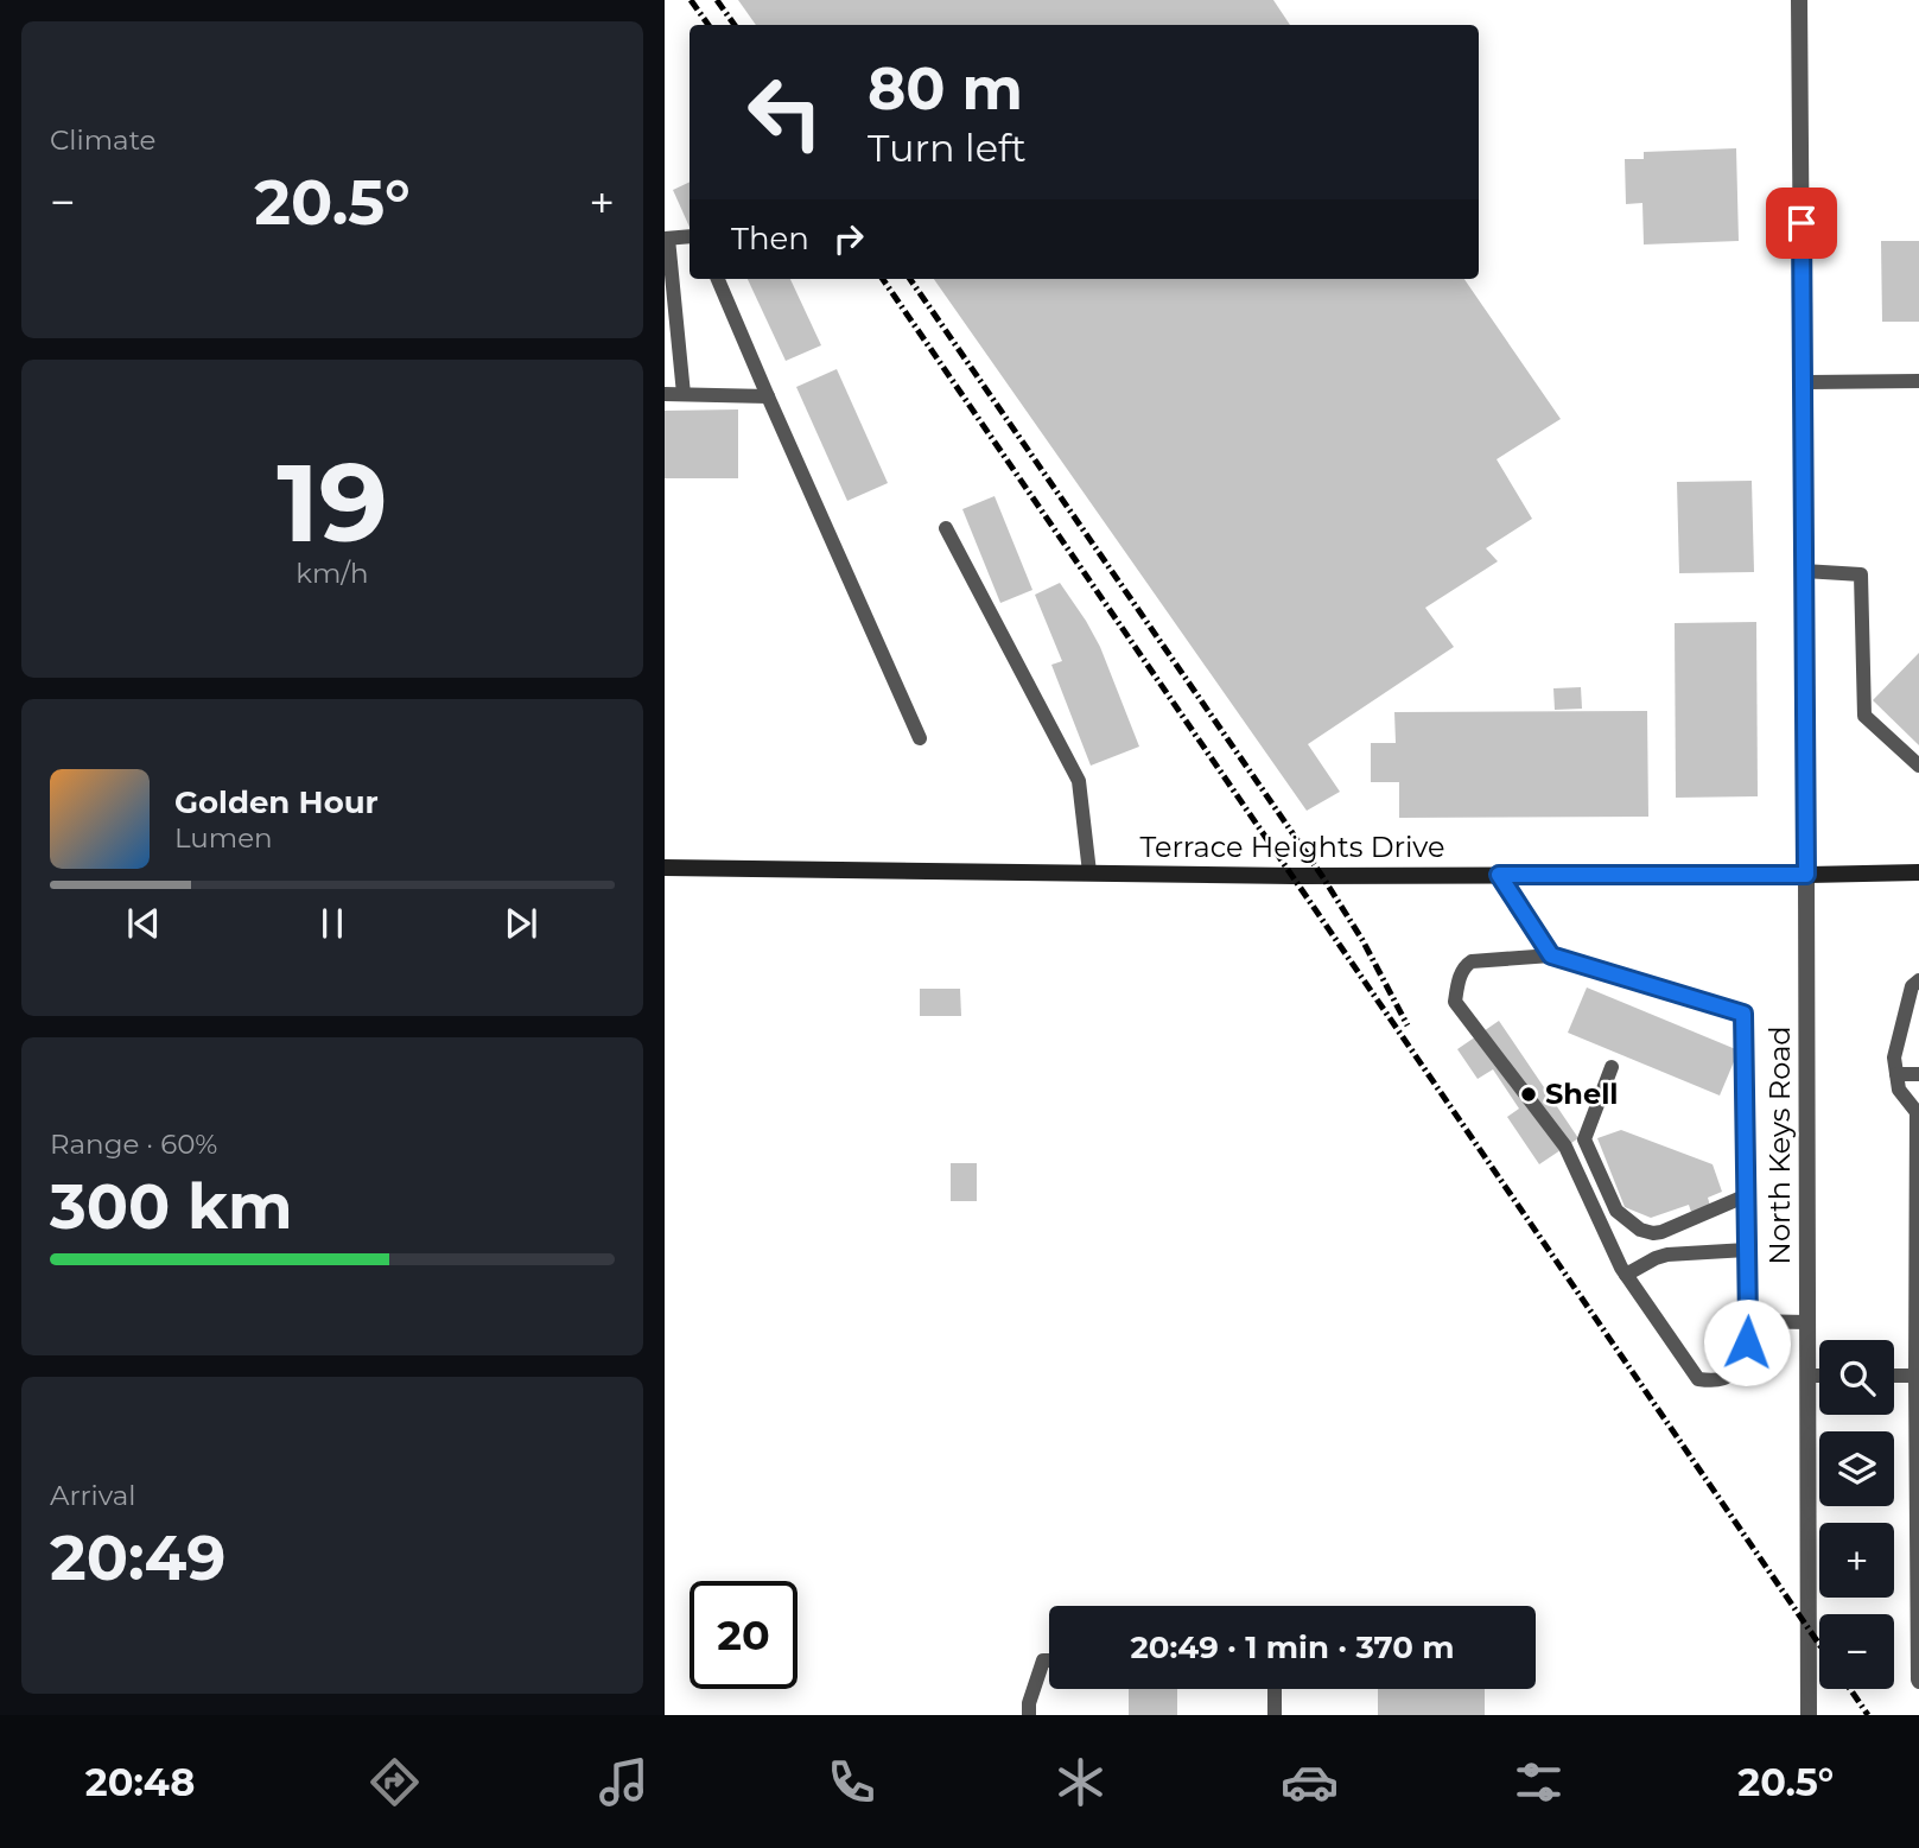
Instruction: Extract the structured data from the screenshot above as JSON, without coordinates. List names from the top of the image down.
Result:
{
  "streets": {
    "main road": ["Terrace Heights Drive"],
    "street": ["North Keys Road"]
  },
  "crossings": [
    ["Terrace Heights Drive", "North Keys Road"]
  ],
  "places": ["Shell"],
  "page": {
    "tile": [
      "Climate",
      ["19", "km/h"],
      ["Range · 60%", "300 km"],
      ["Arrival", "20:49"]
    ],
    "turn": ["80 m", "Turn left"],
    "heat": ["−", "20.5°", "+"],
    "then": "Then",
    "song": ["Golden Hour", "Lumen"],
    "map_buttons": ["+", "−"],
    "limit": "20",
    "trip": "20:49 · 1 min · 370 m",
    "tabs": ["20:48", "20.5°"]
  }
}
